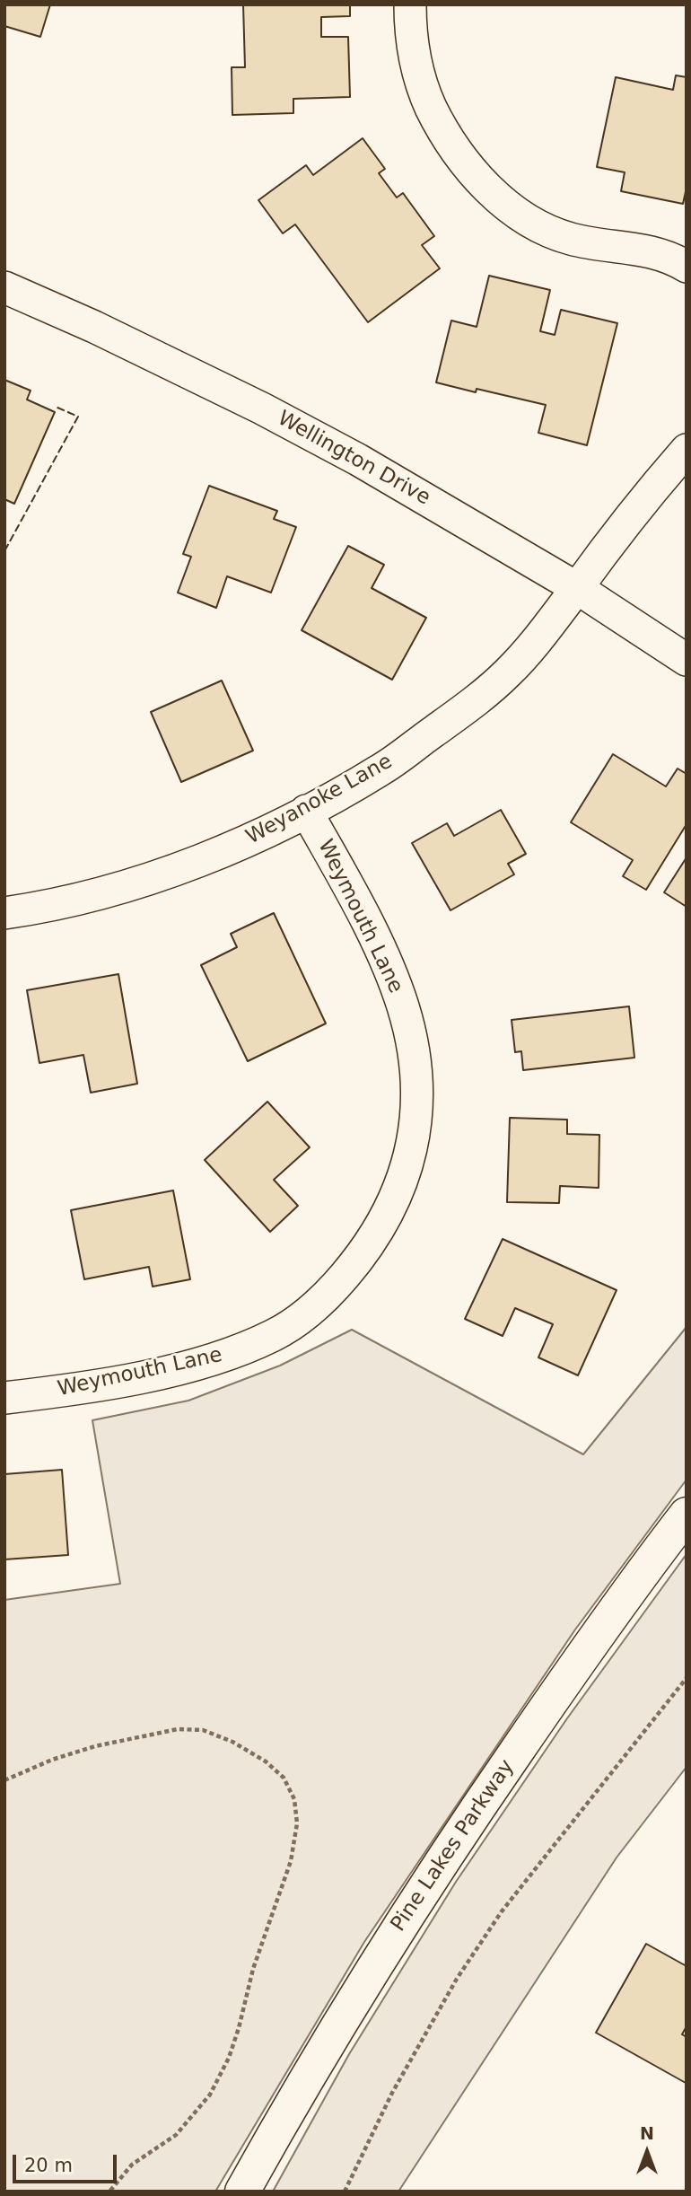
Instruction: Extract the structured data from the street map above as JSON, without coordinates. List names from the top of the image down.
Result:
{
  "streets": {
    "street": [
      "Wellington Drive",
      "Weyanoke Lane",
      "Weymouth Lane",
      "Pine Lakes Parkway"
    ]
  },
  "crossings": [
    ["Wellington Drive", "Weyanoke Lane"],
    ["Weyanoke Lane", "Weymouth Lane"]
  ],
  "scale_bar": "20 m",
  "north": "top"
}
